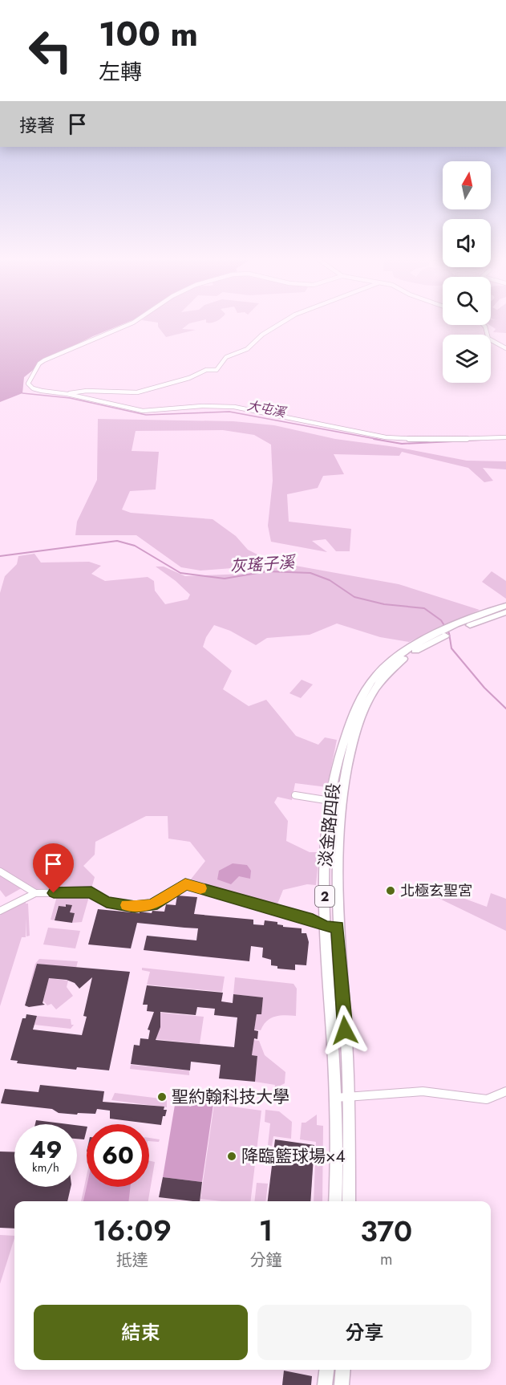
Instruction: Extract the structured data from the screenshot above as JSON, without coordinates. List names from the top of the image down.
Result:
{
  "streets": {
    "main road": ["淡金路四段", "2"]
  },
  "crossings": [
    ["淡金路四段", "2"]
  ],
  "water": ["大屯溪", "灰瑤子溪"],
  "places": ["北極玄聖宮", "聖約翰科技大學", "降臨籃球場×4"],
  "north": "top",
  "page": {
    "turn": ["100 m", "左轉"],
    "then": "接著",
    "speed": "49 km/h",
    "limit": "60",
    "eta": [
      "16:09",
      "抵達",
      "1",
      "分鐘",
      "370",
      "m"
    ],
    "buttons": ["結束", "分享"]
  }
}
